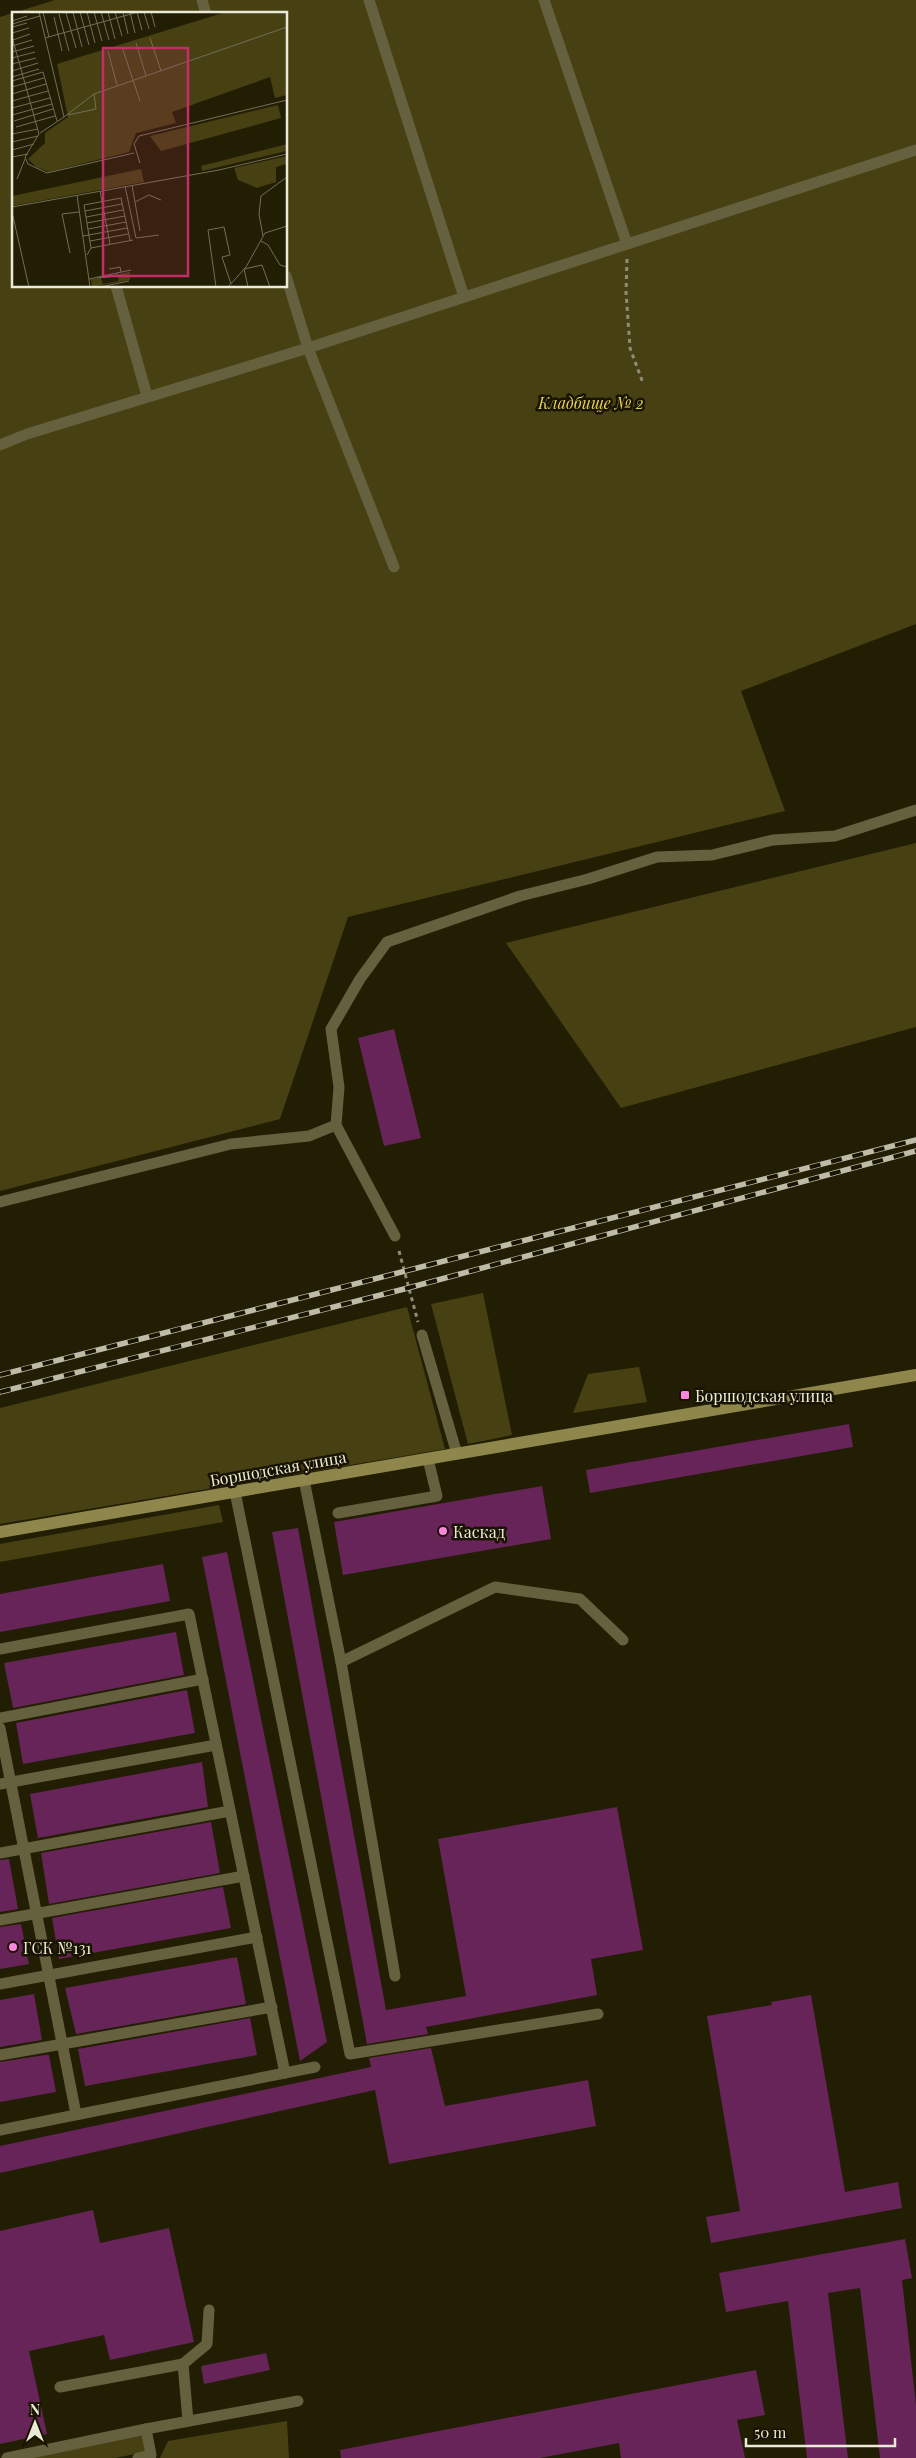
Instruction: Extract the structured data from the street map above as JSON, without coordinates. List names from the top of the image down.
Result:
{
  "streets": {
    "street": ["Боршодская улица"]
  },
  "parks": ["Кладбище № 2"],
  "places": {
    "transit": ["Боршодская улица"],
    "other": ["Каскад", "ГСК №131"]
  },
  "scale_bar": "50 m",
  "north": "top"
}
